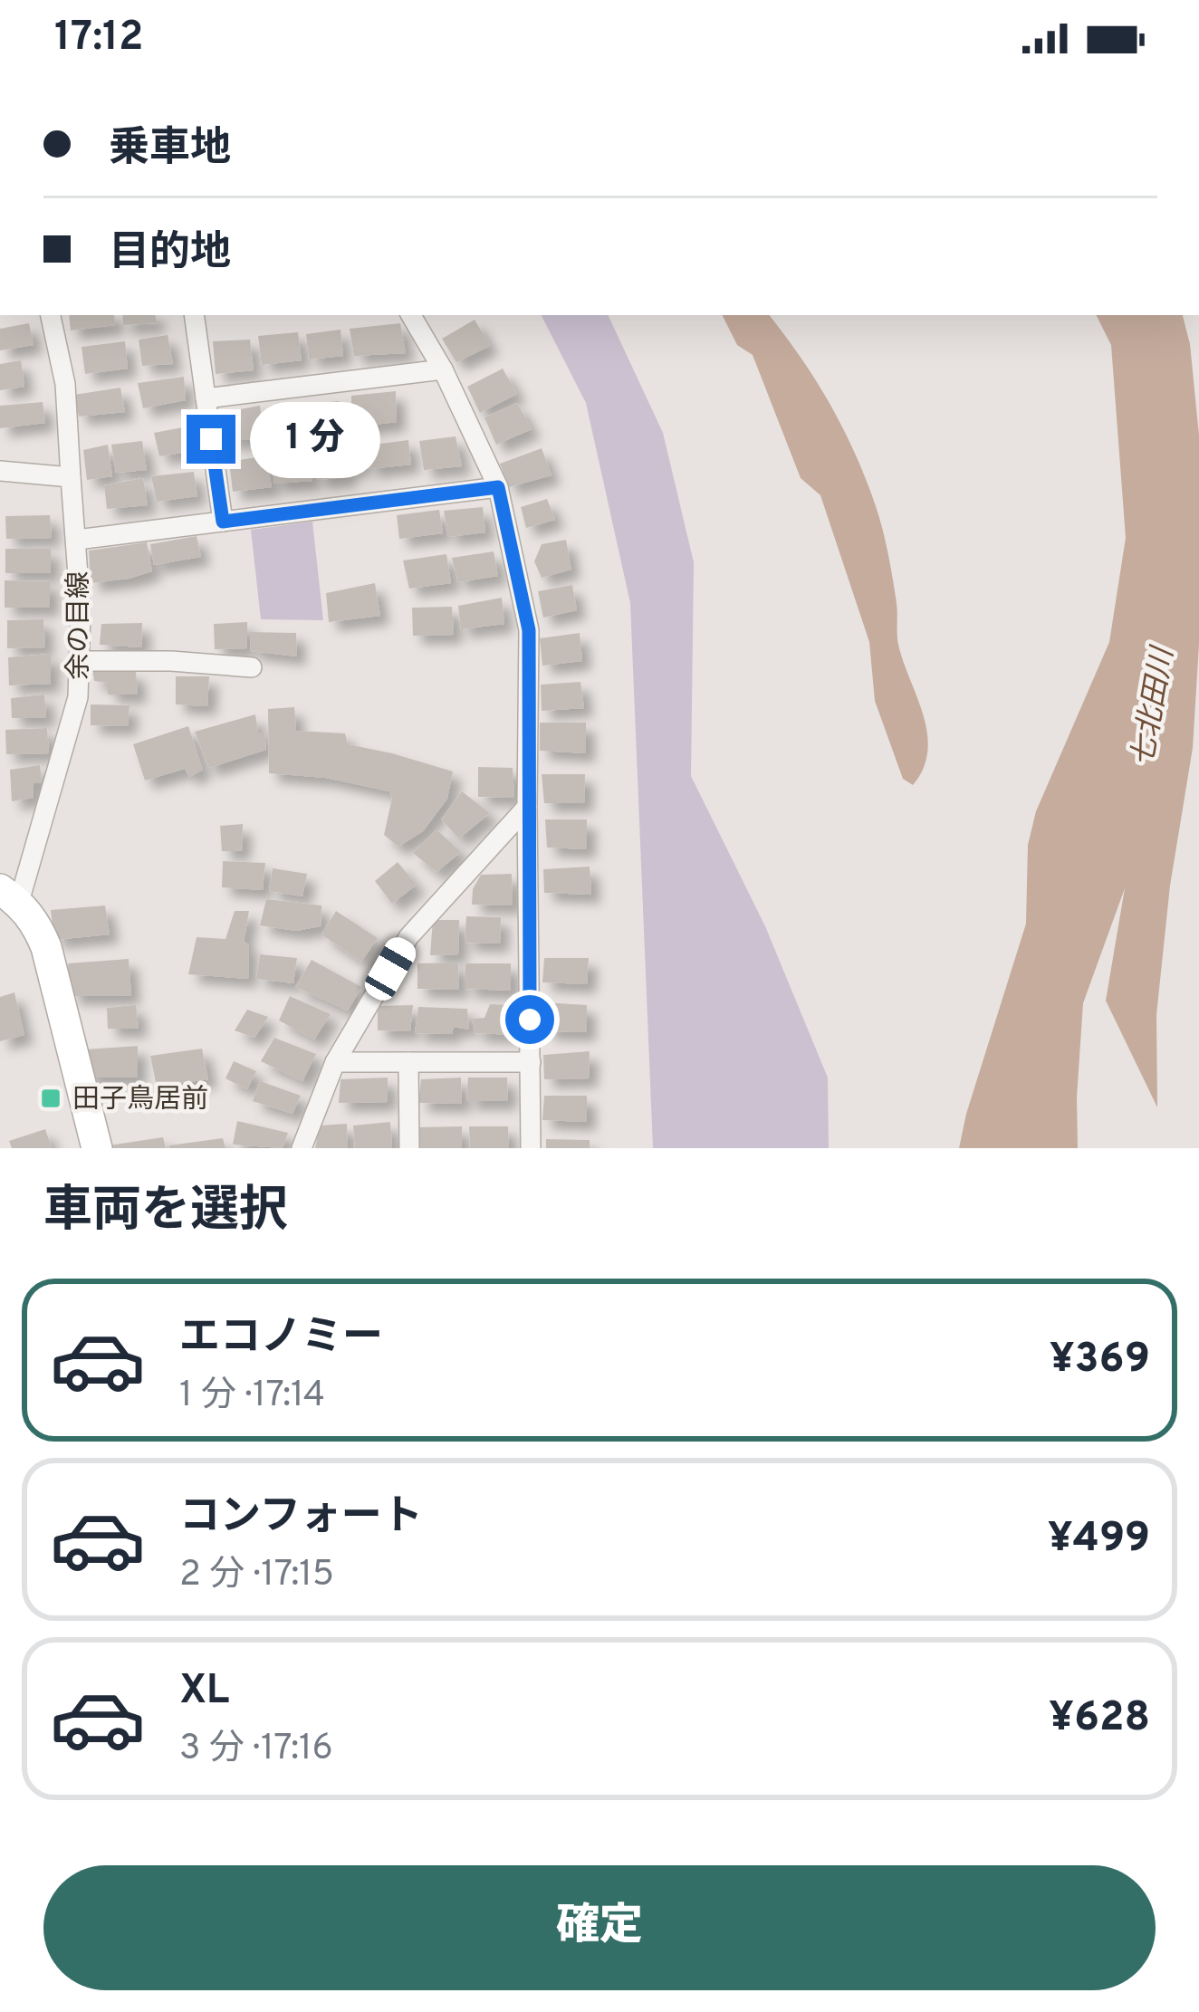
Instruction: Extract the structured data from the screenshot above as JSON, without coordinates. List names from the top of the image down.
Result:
{
  "streets": {
    "street": ["余の目線"]
  },
  "water": ["七北田川"],
  "places": {
    "transit": ["田子鳥居前"]
  },
  "page": {
    "status": "17:12",
    "banner": ["乗車地", "目的地"],
    "bubble": "1 分",
    "heading": "車両を選択",
    "list": [
      {
        "name": "エコノミー",
        "note": "1 分 · 17:14",
        "value": "¥369"
      },
      {
        "name": "コンフォート",
        "note": "2 分 · 17:15",
        "value": "¥499"
      },
      {
        "name": "XL",
        "note": "3 分 · 17:16",
        "value": "¥628"
      }
    ],
    "buttons": "確定"
  }
}
